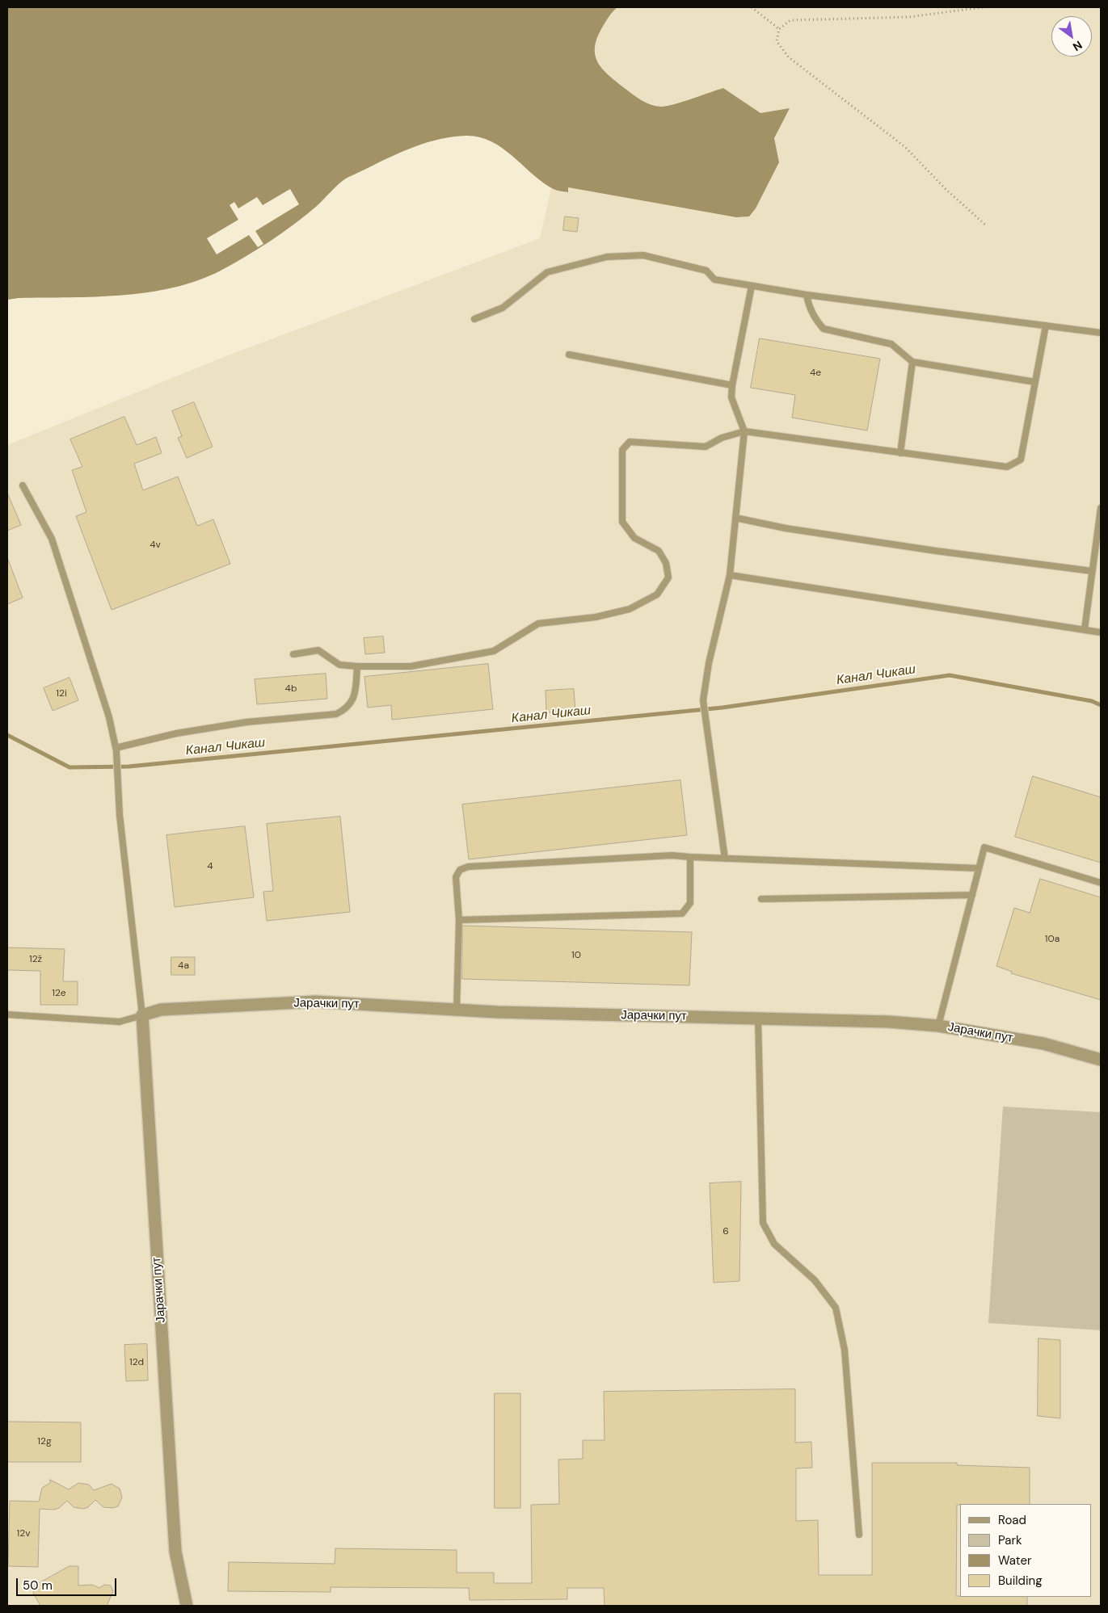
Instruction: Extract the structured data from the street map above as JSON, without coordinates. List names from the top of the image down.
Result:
{
  "streets": {
    "street": ["Јарачки пут"]
  },
  "water": ["Канал Чикаш"],
  "house_numbers": [
    "4e",
    "4v",
    "4b",
    "12i",
    "4",
    "10a",
    "10",
    "12ž",
    "4a",
    "12e",
    "6",
    "12d",
    "12g",
    "12v"
  ],
  "legend": [
    "Road",
    "Park",
    "Water",
    "Building"
  ],
  "scale_bar": "50 m",
  "north": "bottom right"
}
